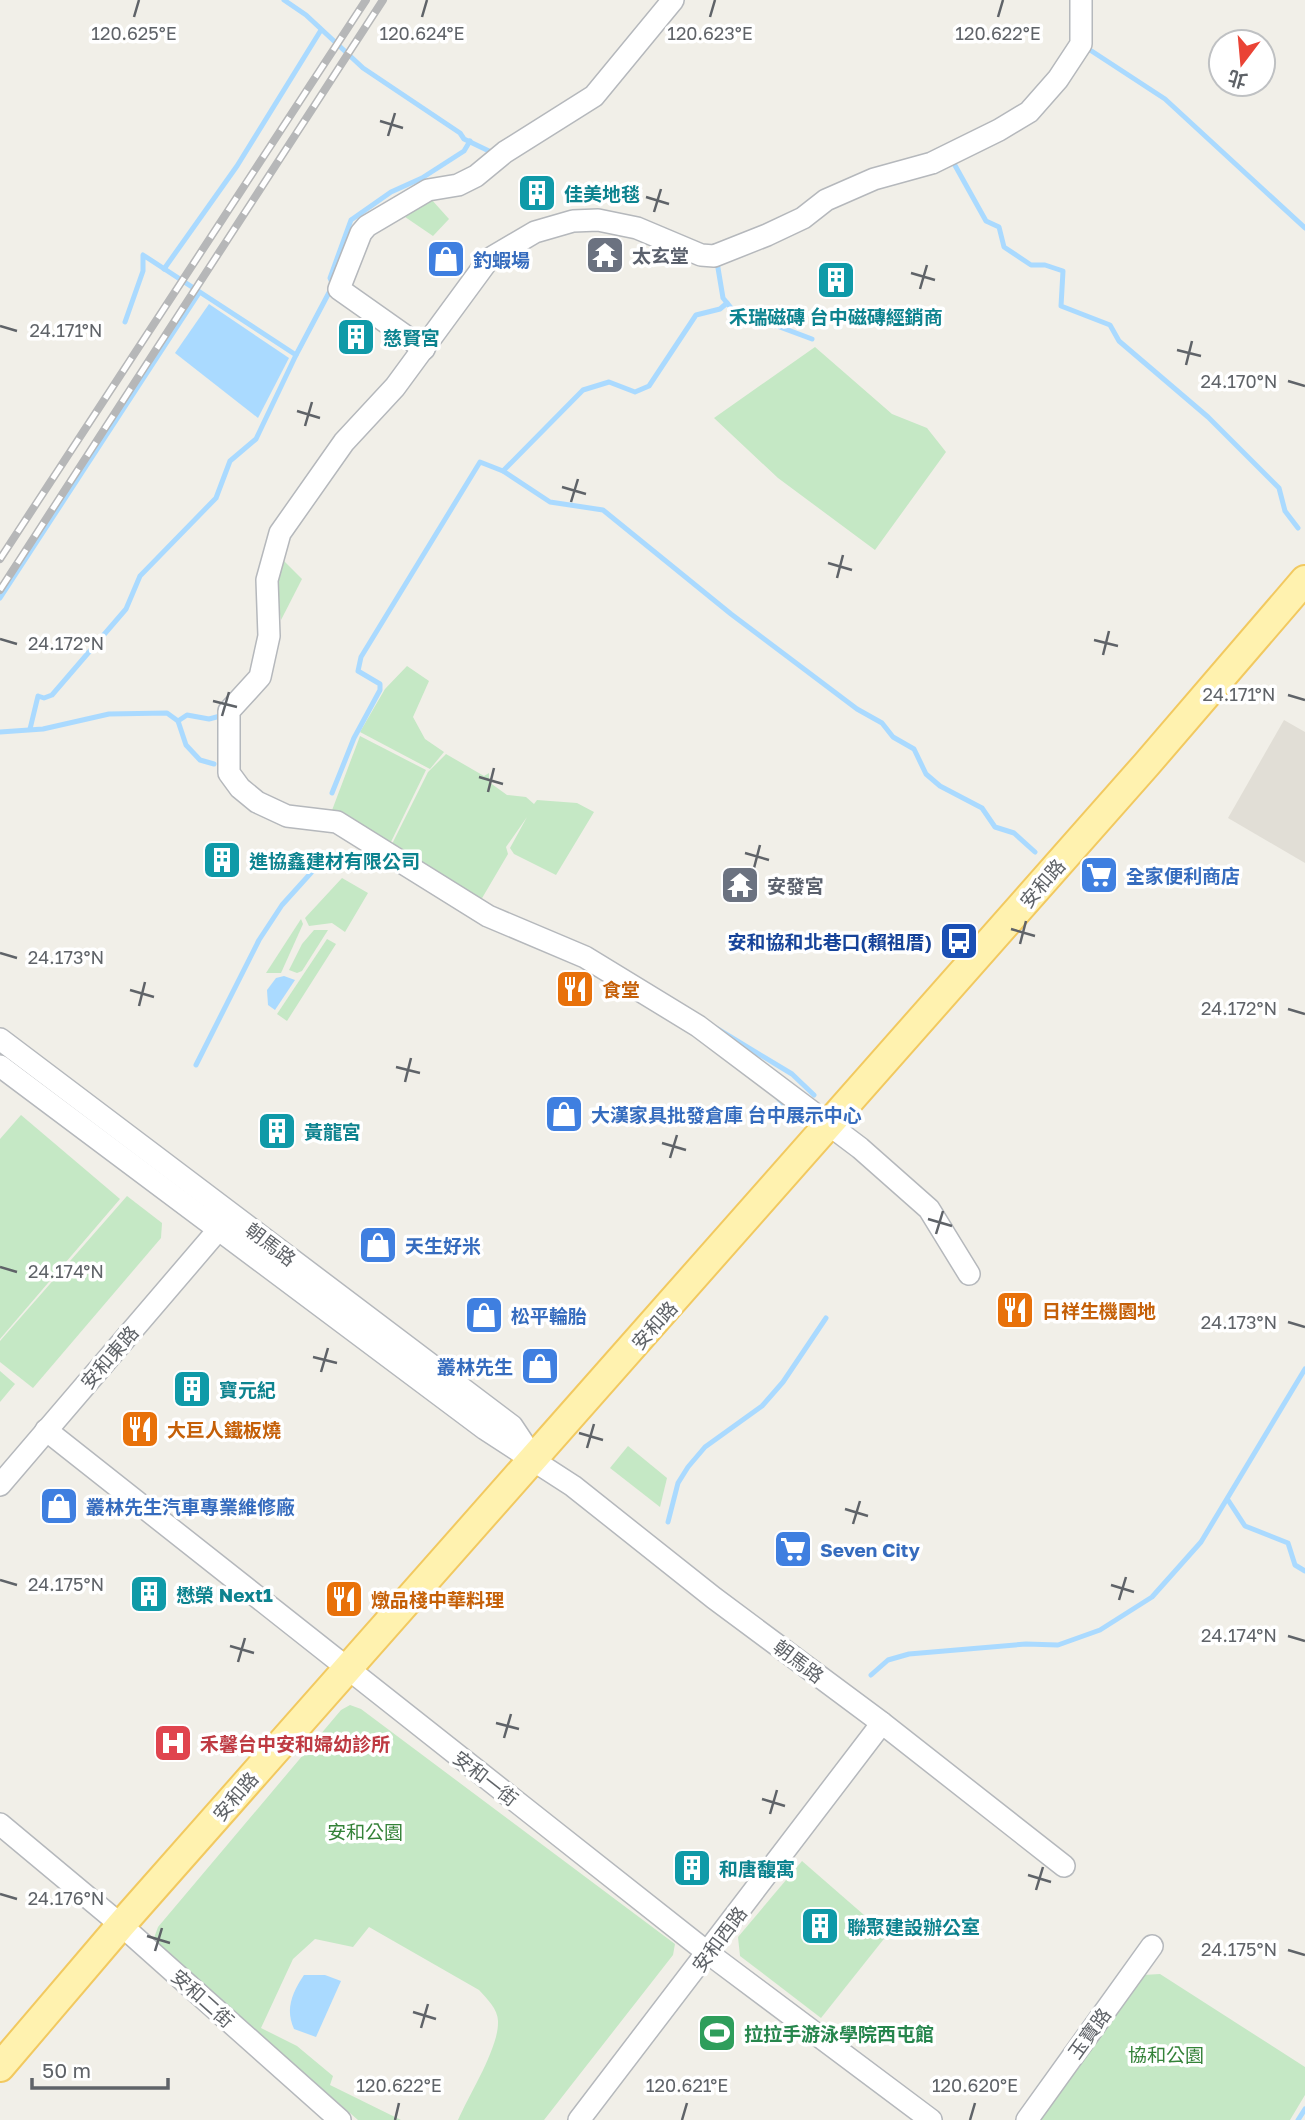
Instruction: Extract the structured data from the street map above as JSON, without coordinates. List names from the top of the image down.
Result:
{
  "streets": {
    "main road": ["安和路"],
    "street": [
      "朝馬路",
      "安和東路",
      "安和一街",
      "安和西路",
      "安和二街",
      "玉寶路"
    ]
  },
  "crossings": [
    ["安和路", "朝馬路"],
    ["安和路", "安和一街"],
    ["安和路", "安和二街"],
    ["朝馬路", "安和東路"],
    ["朝馬路", "安和西路"],
    ["安和東路", "安和一街"],
    ["安和一街", "安和西路"]
  ],
  "parks": ["安和公園", "協和公園"],
  "places": {
    "building": [
      "佳美地毯",
      "禾瑞磁磚 台中磁磚經銷商",
      "慈賢宮",
      "進協鑫建材有限公司",
      "黃龍宮",
      "寶元紀",
      "懋榮 Next1",
      "和唐馥寓",
      "聯聚建設辦公室"
    ],
    "temple": ["太玄堂", "安發宮"],
    "shop": [
      "釣蝦場",
      "大漢家具批發倉庫 台中展示中心",
      "天生好米",
      "松平輪胎",
      "叢林先生",
      "叢林先生汽車專業維修廠"
    ],
    "supermarket": ["全家便利商店", "Seven City"],
    "bus stop": ["安和協和北巷口(賴祖厝)"],
    "restaurant": [
      "食堂",
      "日祥生機園地",
      "大巨人鐵板燒",
      "燉品棧中華料理"
    ],
    "hospital": ["禾馨台中安和婦幼診所"],
    "sports": ["拉拉手游泳學院西屯館"]
  },
  "scale_bar": "50 m",
  "north": "bottom",
  "coordinates": [
    "120.625°E",
    "120.624°E",
    "120.623°E",
    "120.622°E",
    "24.171°N",
    "24.170°N",
    "24.172°N",
    "24.173°N",
    "24.174°N",
    "24.175°N",
    "24.176°N",
    "120.621°E",
    "120.620°E"
  ]
}
